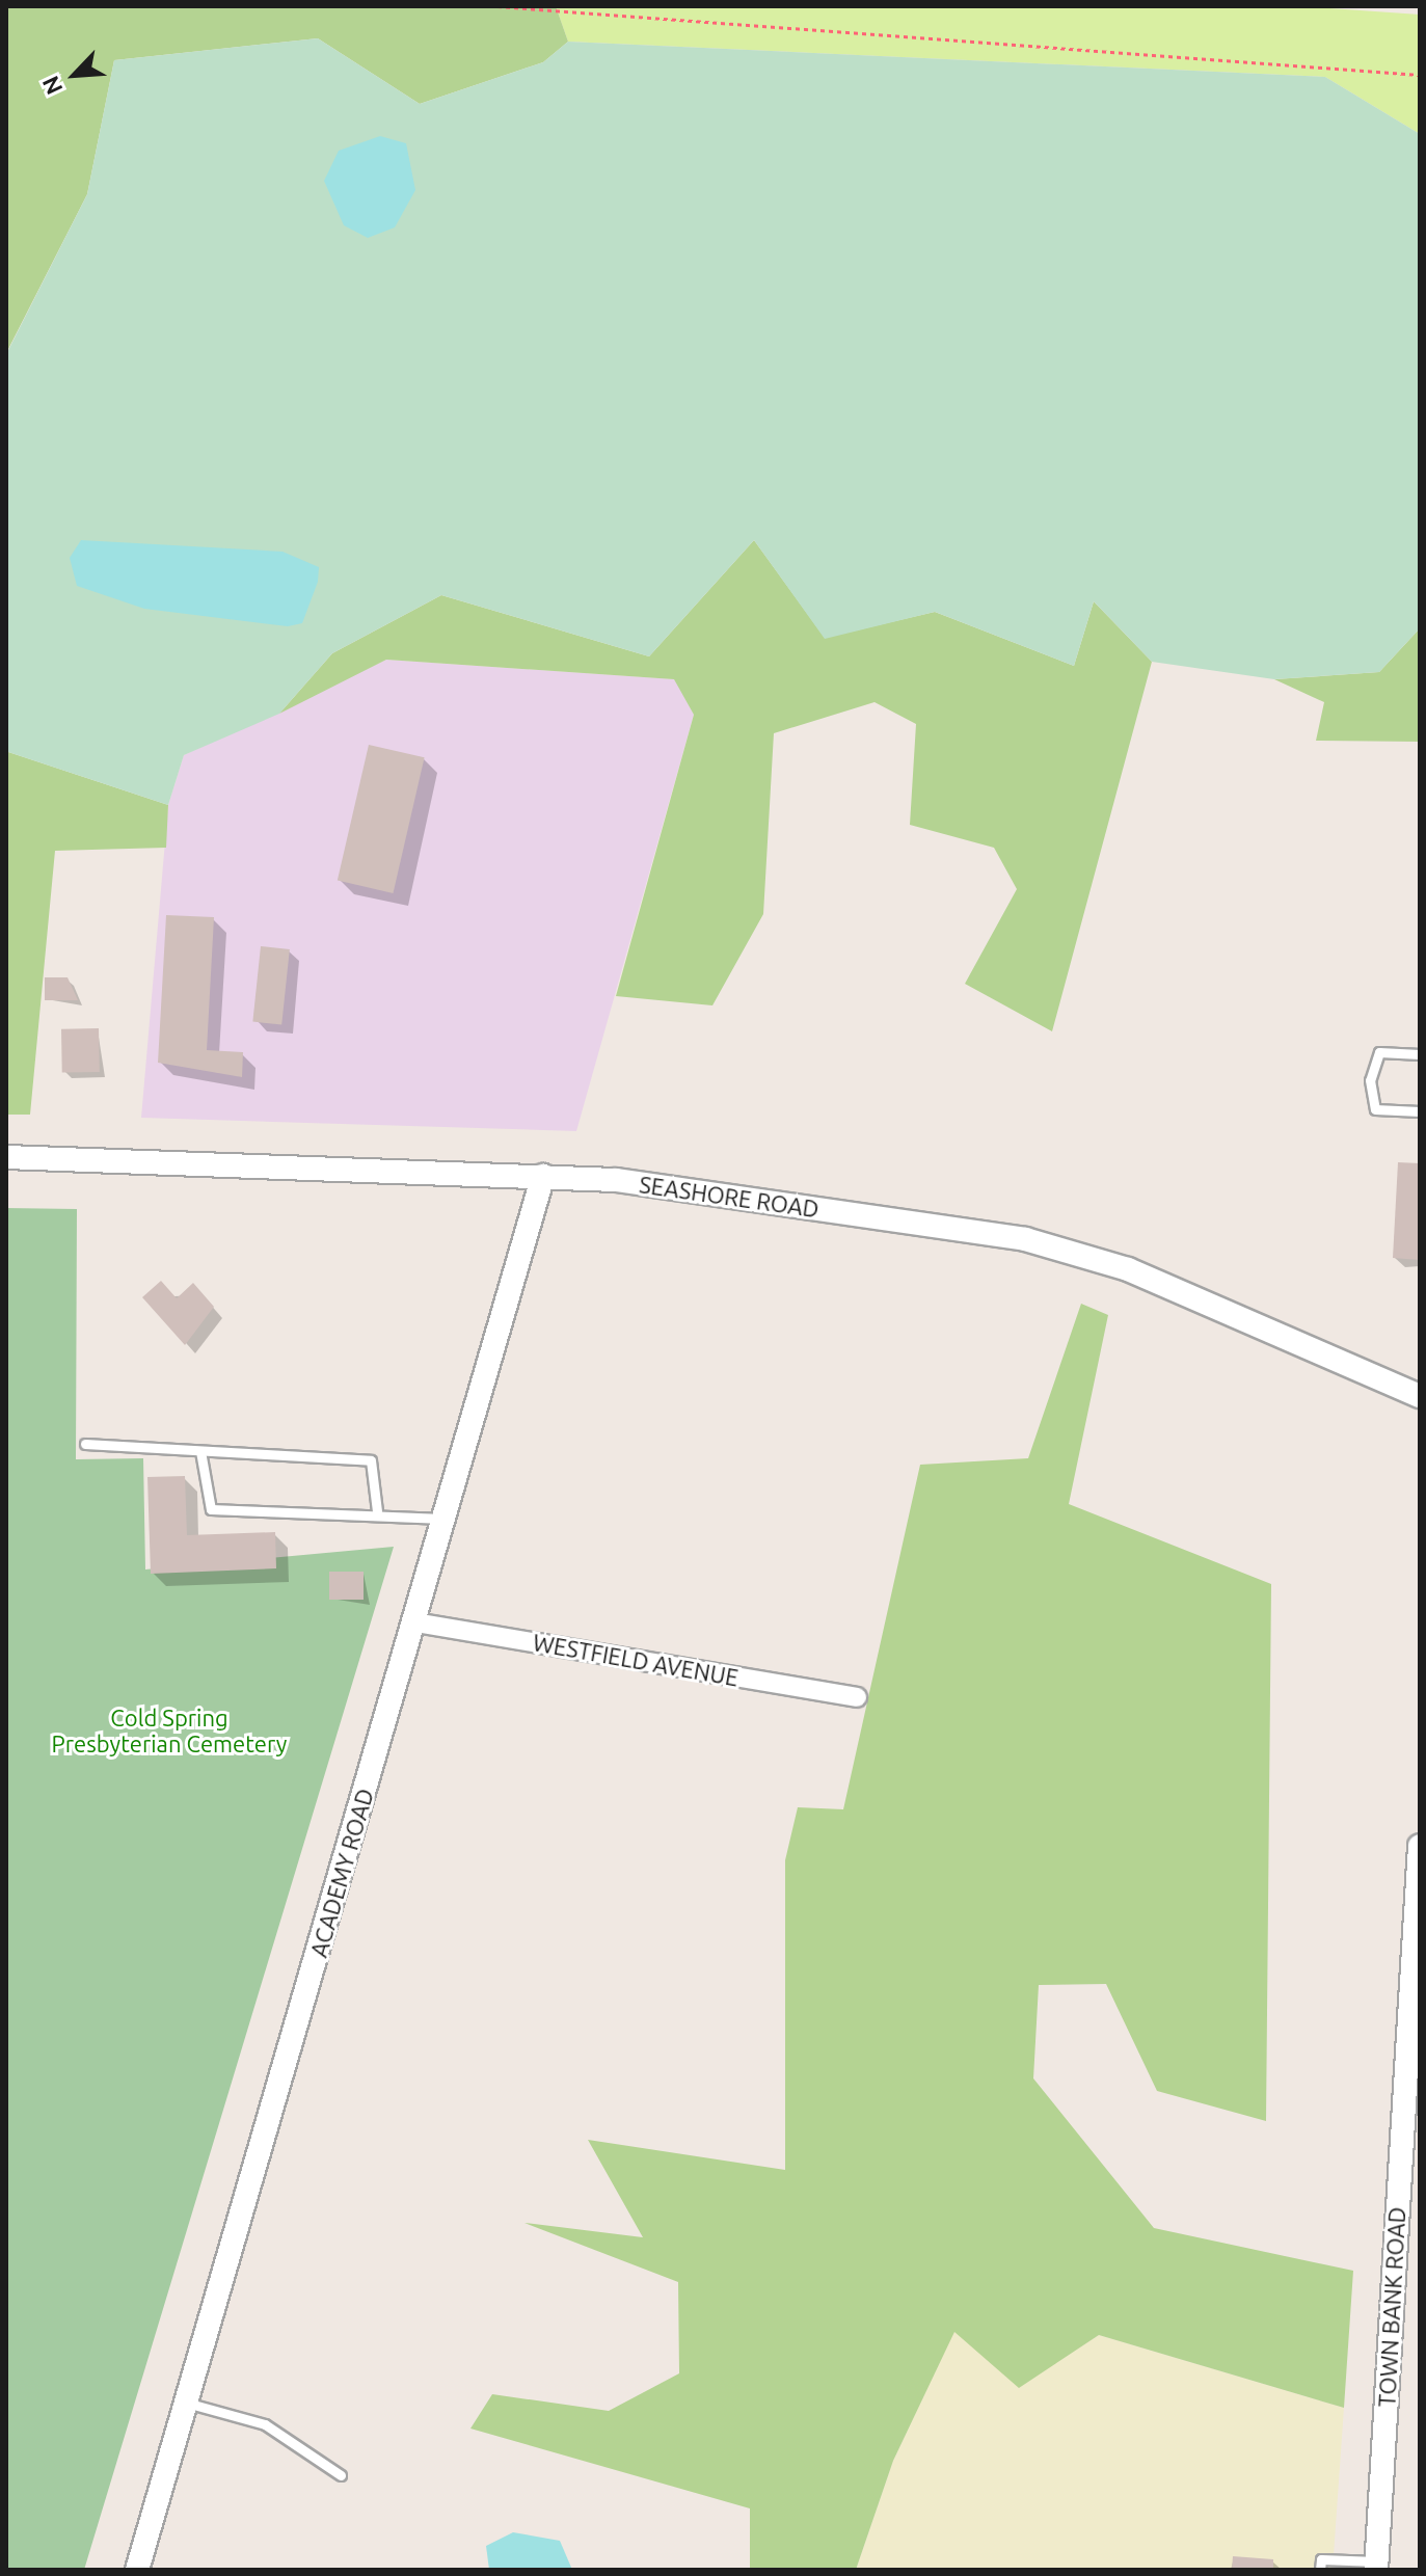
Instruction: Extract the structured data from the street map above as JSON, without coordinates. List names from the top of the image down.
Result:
{
  "streets": {
    "street": [
      "SEASHORE ROAD",
      "WESTFIELD AVENUE",
      "ACADEMY ROAD",
      "TOWN BANK ROAD"
    ]
  },
  "crossings": [
    ["SEASHORE ROAD", "ACADEMY ROAD"],
    ["WESTFIELD AVENUE", "ACADEMY ROAD"]
  ],
  "parks": ["Cold Spring Presbyterian Cemetery"],
  "north": "bottom left"
}
